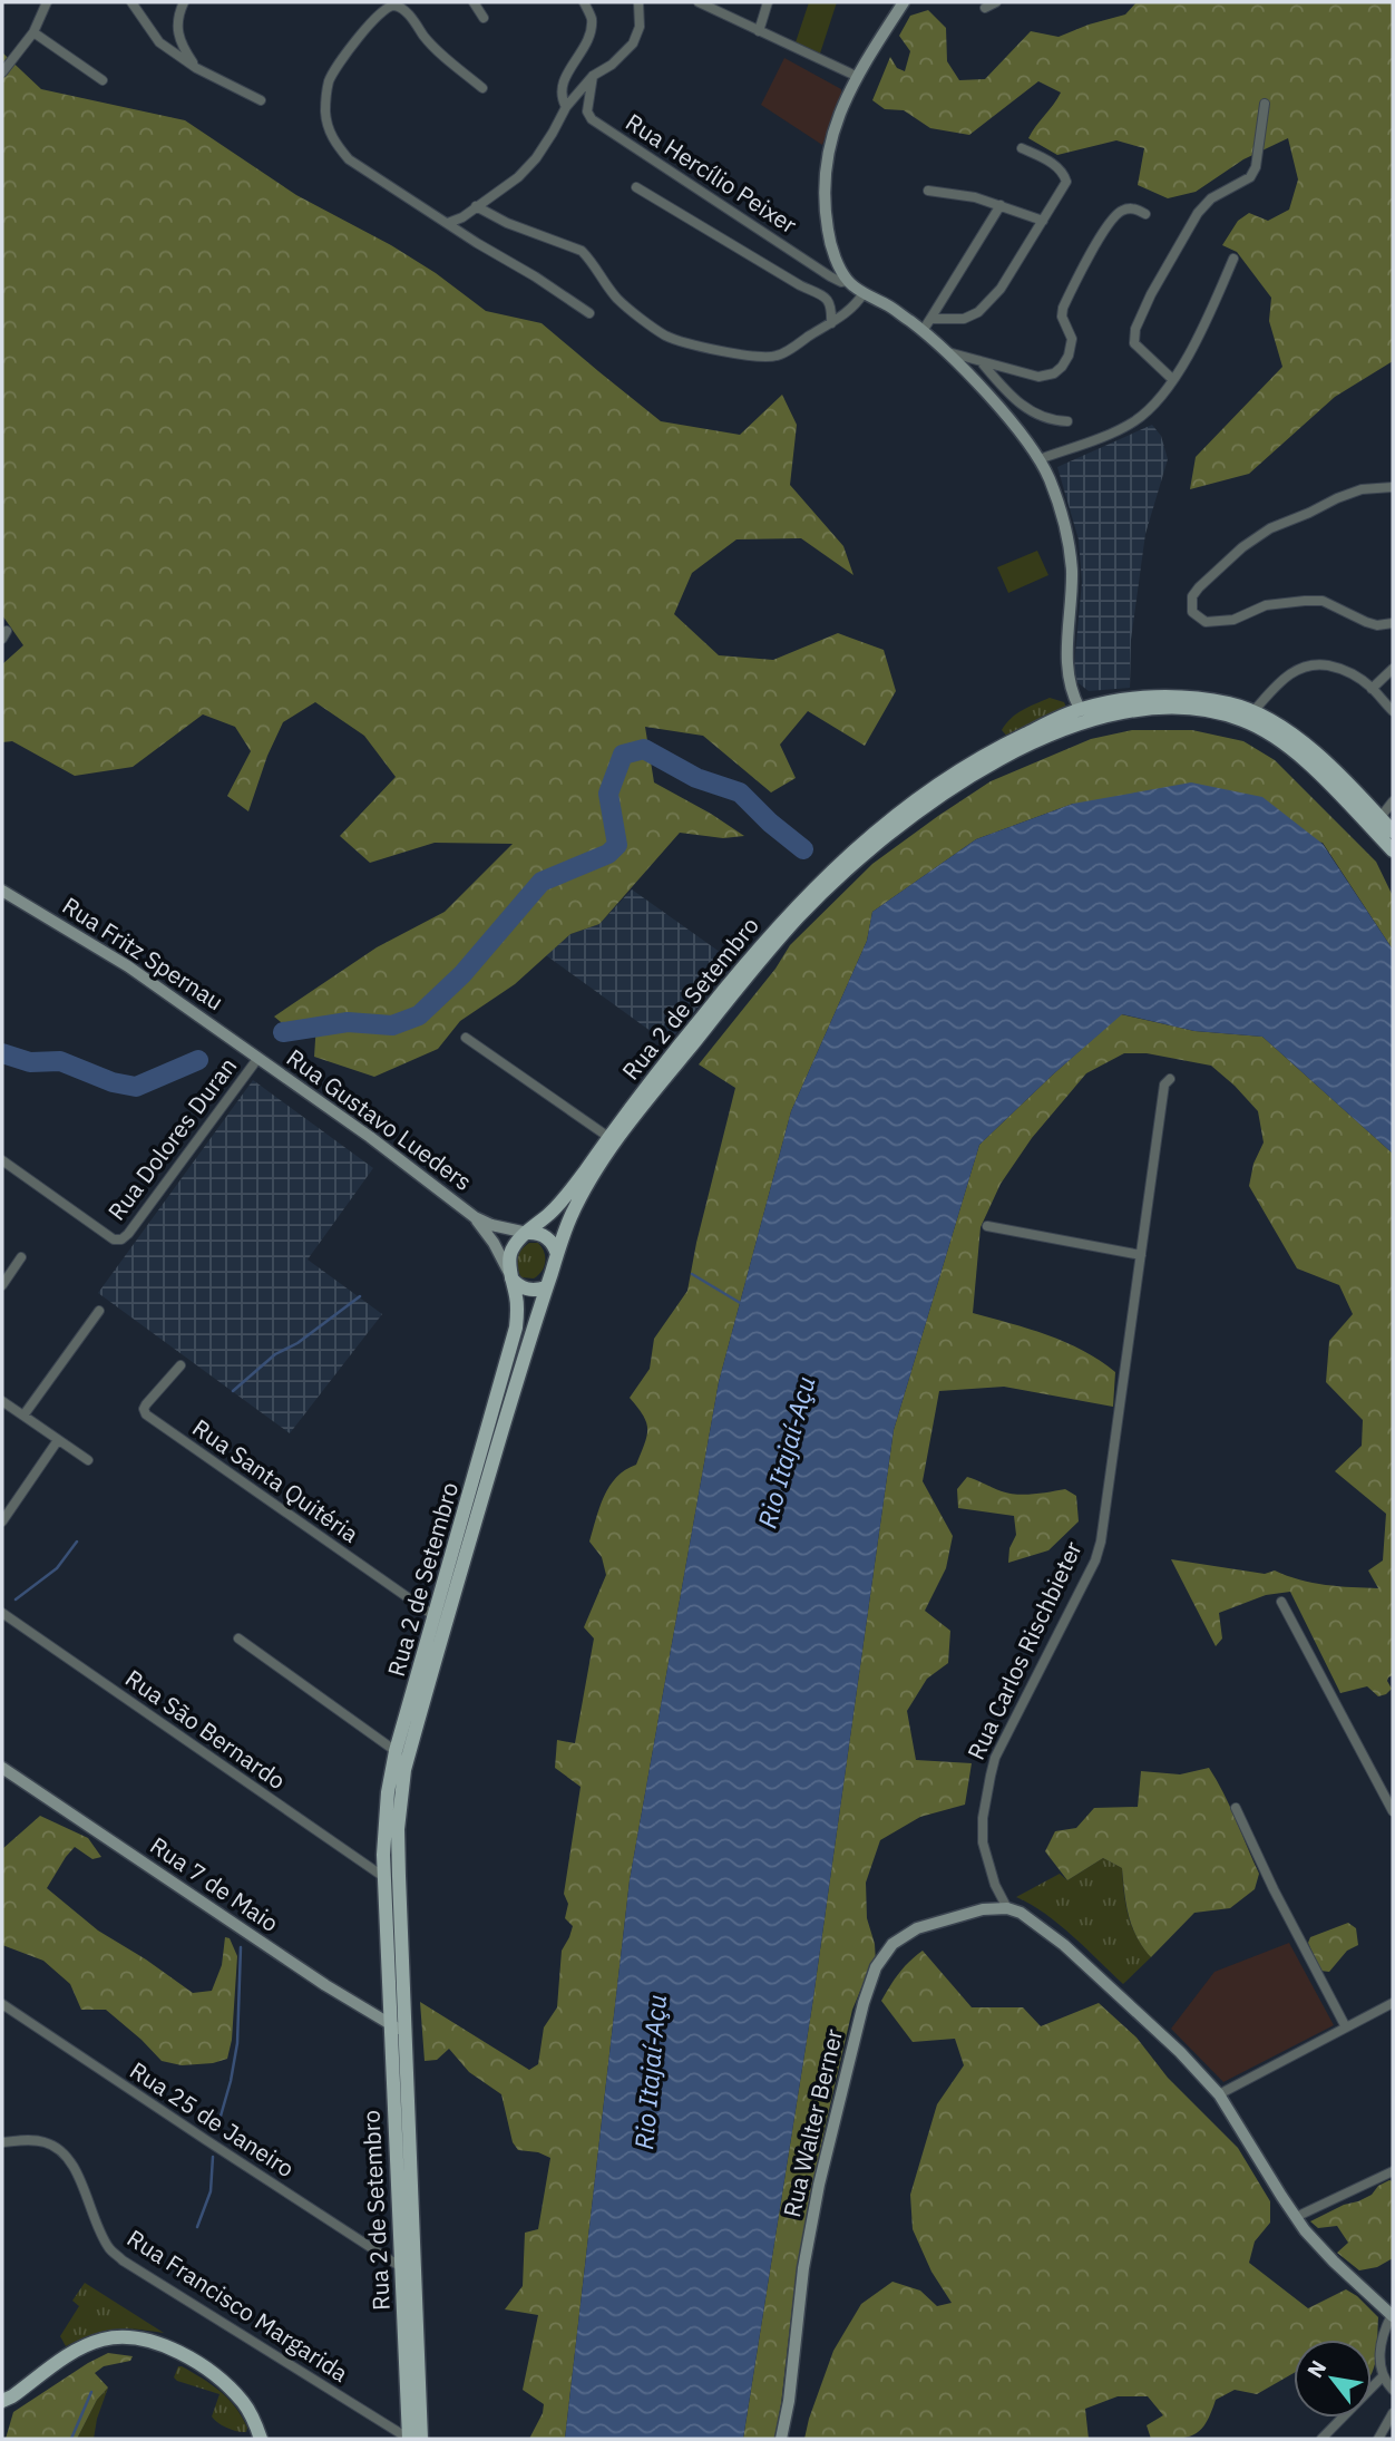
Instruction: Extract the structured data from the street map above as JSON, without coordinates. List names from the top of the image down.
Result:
{
  "streets": {
    "main road": ["Rua 2 de Setembro"],
    "street": [
      "Rua Hercílio Peixer",
      "Rua Fritz Spernau",
      "Rua Gustavo Lueders",
      "Rua Dolores Duran",
      "Rua Santa Quitéria",
      "Rua Carlos Rischbieter",
      "Rua São Bernardo",
      "Rua 7 de Maio",
      "Rua 25 de Janeiro",
      "Rua Walter Berner",
      "Rua Francisco Margarida"
    ]
  },
  "crossings": [
    ["Rua Fritz Spernau", "Rua Gustavo Lueders"],
    ["Rua Fritz Spernau", "Rua Dolores Duran"],
    ["Rua 2 de Setembro", "Rua Gustavo Lueders"],
    ["Rua 2 de Setembro", "Rua Santa Quitéria"],
    ["Rua 2 de Setembro", "Rua São Bernardo"],
    ["Rua 2 de Setembro", "Rua 7 de Maio"],
    ["Rua 2 de Setembro", "Rua 25 de Janeiro"],
    ["Rua 2 de Setembro", "Rua Francisco Margarida"],
    ["Rua Gustavo Lueders", "Rua Dolores Duran"],
    ["Rua Carlos Rischbieter", "Rua Walter Berner"]
  ],
  "water": ["Rio Itajaí-Açu"],
  "north": "top left"
}
